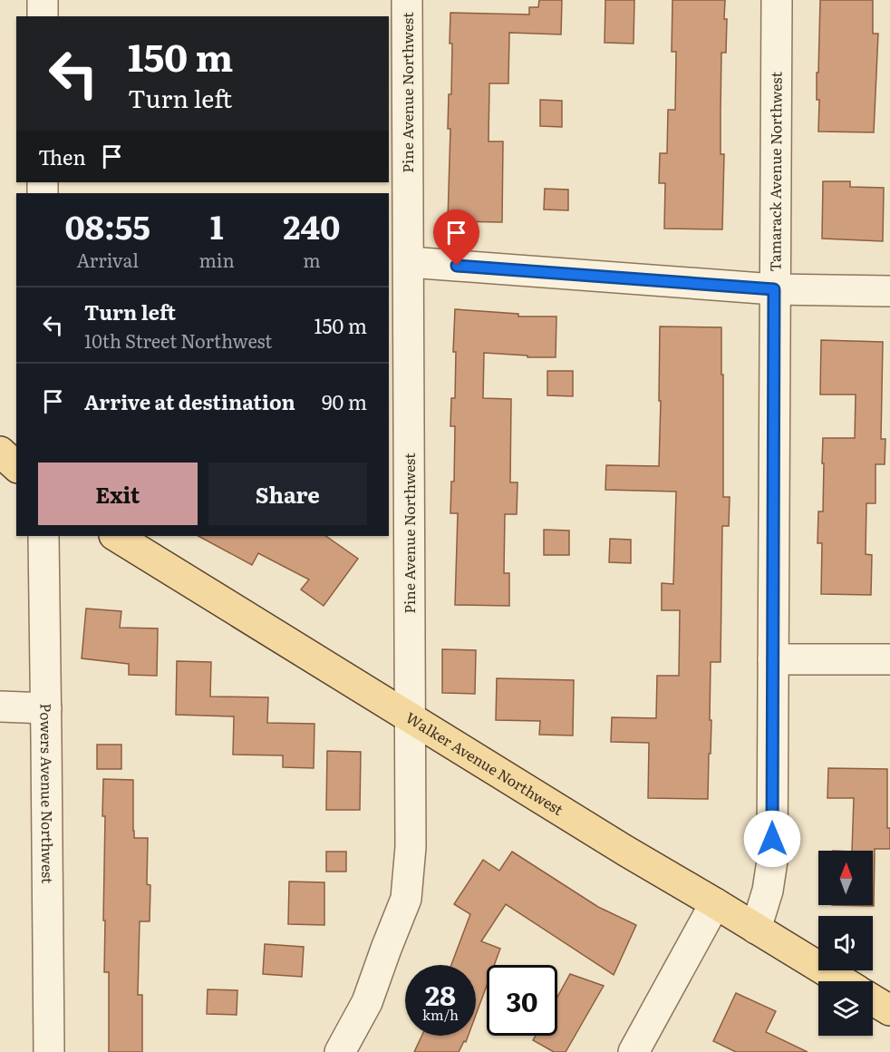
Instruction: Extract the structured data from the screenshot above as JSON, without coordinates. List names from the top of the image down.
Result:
{
  "streets": {
    "main road": ["Walker Avenue Northwest"],
    "street": ["Pine Avenue Northwest", "Tamarack Avenue Northwest", "Powers Avenue Northwest"]
  },
  "crossings": [
    ["Pine Avenue Northwest", "Walker Avenue Northwest"],
    ["Tamarack Avenue Northwest", "Walker Avenue Northwest"]
  ],
  "north": "top",
  "page": {
    "turn": ["150 m", "Turn left"],
    "then": "Then",
    "eta": [
      "08:55",
      "Arrival",
      "1",
      "min",
      "240",
      "m"
    ],
    "list": [
      {
        "name": "Turn left",
        "note": "10th Street Northwest",
        "value": "150 m"
      },
      {
        "name": "Arrive at destination",
        "value": "90 m"
      }
    ],
    "buttons": ["Exit", "Share"],
    "speed": "28 km/h",
    "limit": "30"
  }
}
